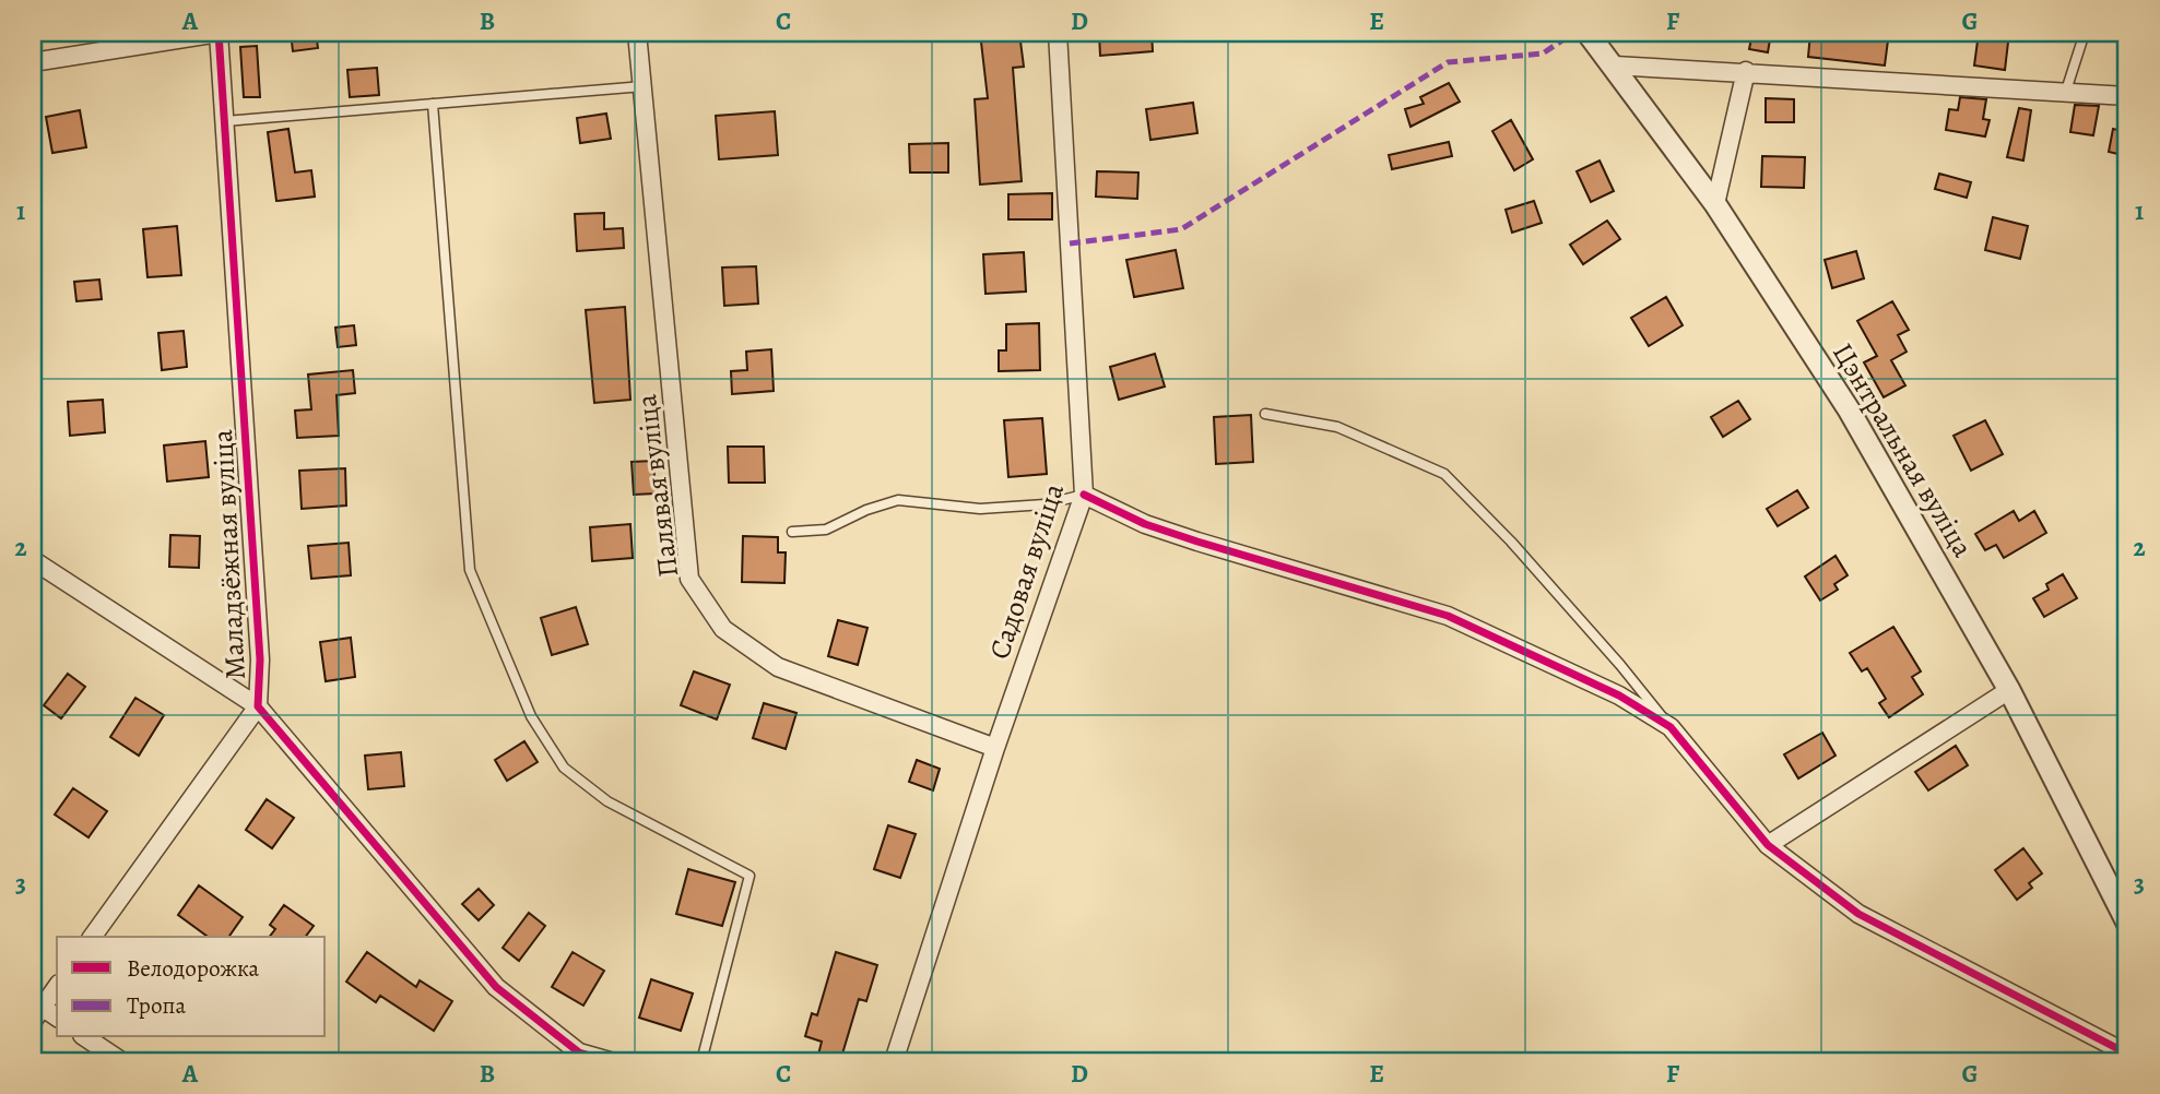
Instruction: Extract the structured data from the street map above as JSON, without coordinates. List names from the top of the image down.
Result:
{
  "streets": {
    "street": [
      "Цэнтральная вуліца",
      "Палявая вуліца",
      "Маладзёжная вуліца",
      "Садовая вуліца"
    ]
  },
  "crossings": [
    ["Палявая вуліца", "Садовая вуліца"]
  ],
  "legend": ["Велодорожка", "Тропа"],
  "grid": {
    "columns": [
      "A",
      "B",
      "C",
      "D",
      "E",
      "F",
      "G"
    ],
    "rows": ["1", "2", "3"]
  }
}
